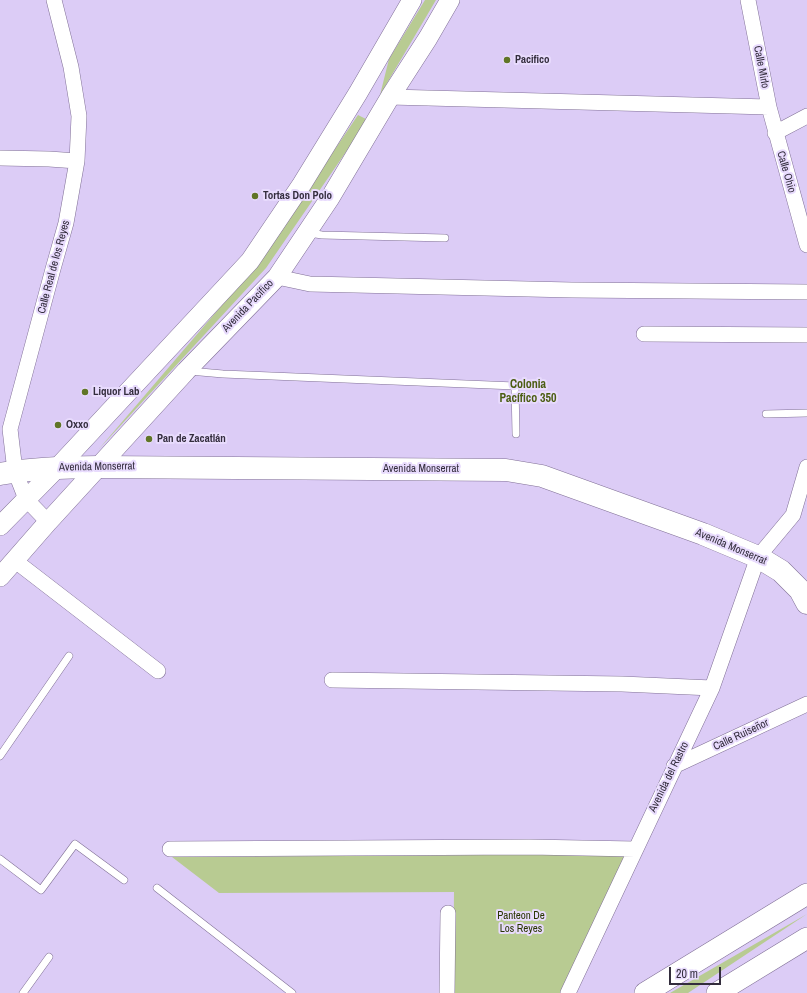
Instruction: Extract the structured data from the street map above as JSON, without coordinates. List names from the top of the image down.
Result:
{
  "streets": {
    "main road": ["Avenida Monserrat"],
    "street": [
      "Calle Mirlo",
      "Calle Ohio",
      "Calle Real de los Reyes",
      "Avenida Pacífico",
      "Calle Ruiseñor",
      "Avenida del Rastro"
    ]
  },
  "crossings": [
    ["Calle Mirlo", "Calle Ohio"],
    ["Calle Real de los Reyes", "Avenida Pacífico"],
    ["Calle Real de los Reyes", "Avenida Monserrat"],
    ["Avenida Pacífico", "Avenida Monserrat"],
    ["Avenida Monserrat", "Avenida del Rastro"],
    ["Calle Ruiseñor", "Avenida del Rastro"]
  ],
  "districts": ["Colonia Pacífico 350"],
  "parks": ["Panteon De Los Reyes"],
  "places": [
    "Pacifico",
    "Tortas Don Polo",
    "Liquor Lab",
    "Oxxo",
    "Pan de Zacatlán"
  ],
  "scale_bar": "20 m"
}
